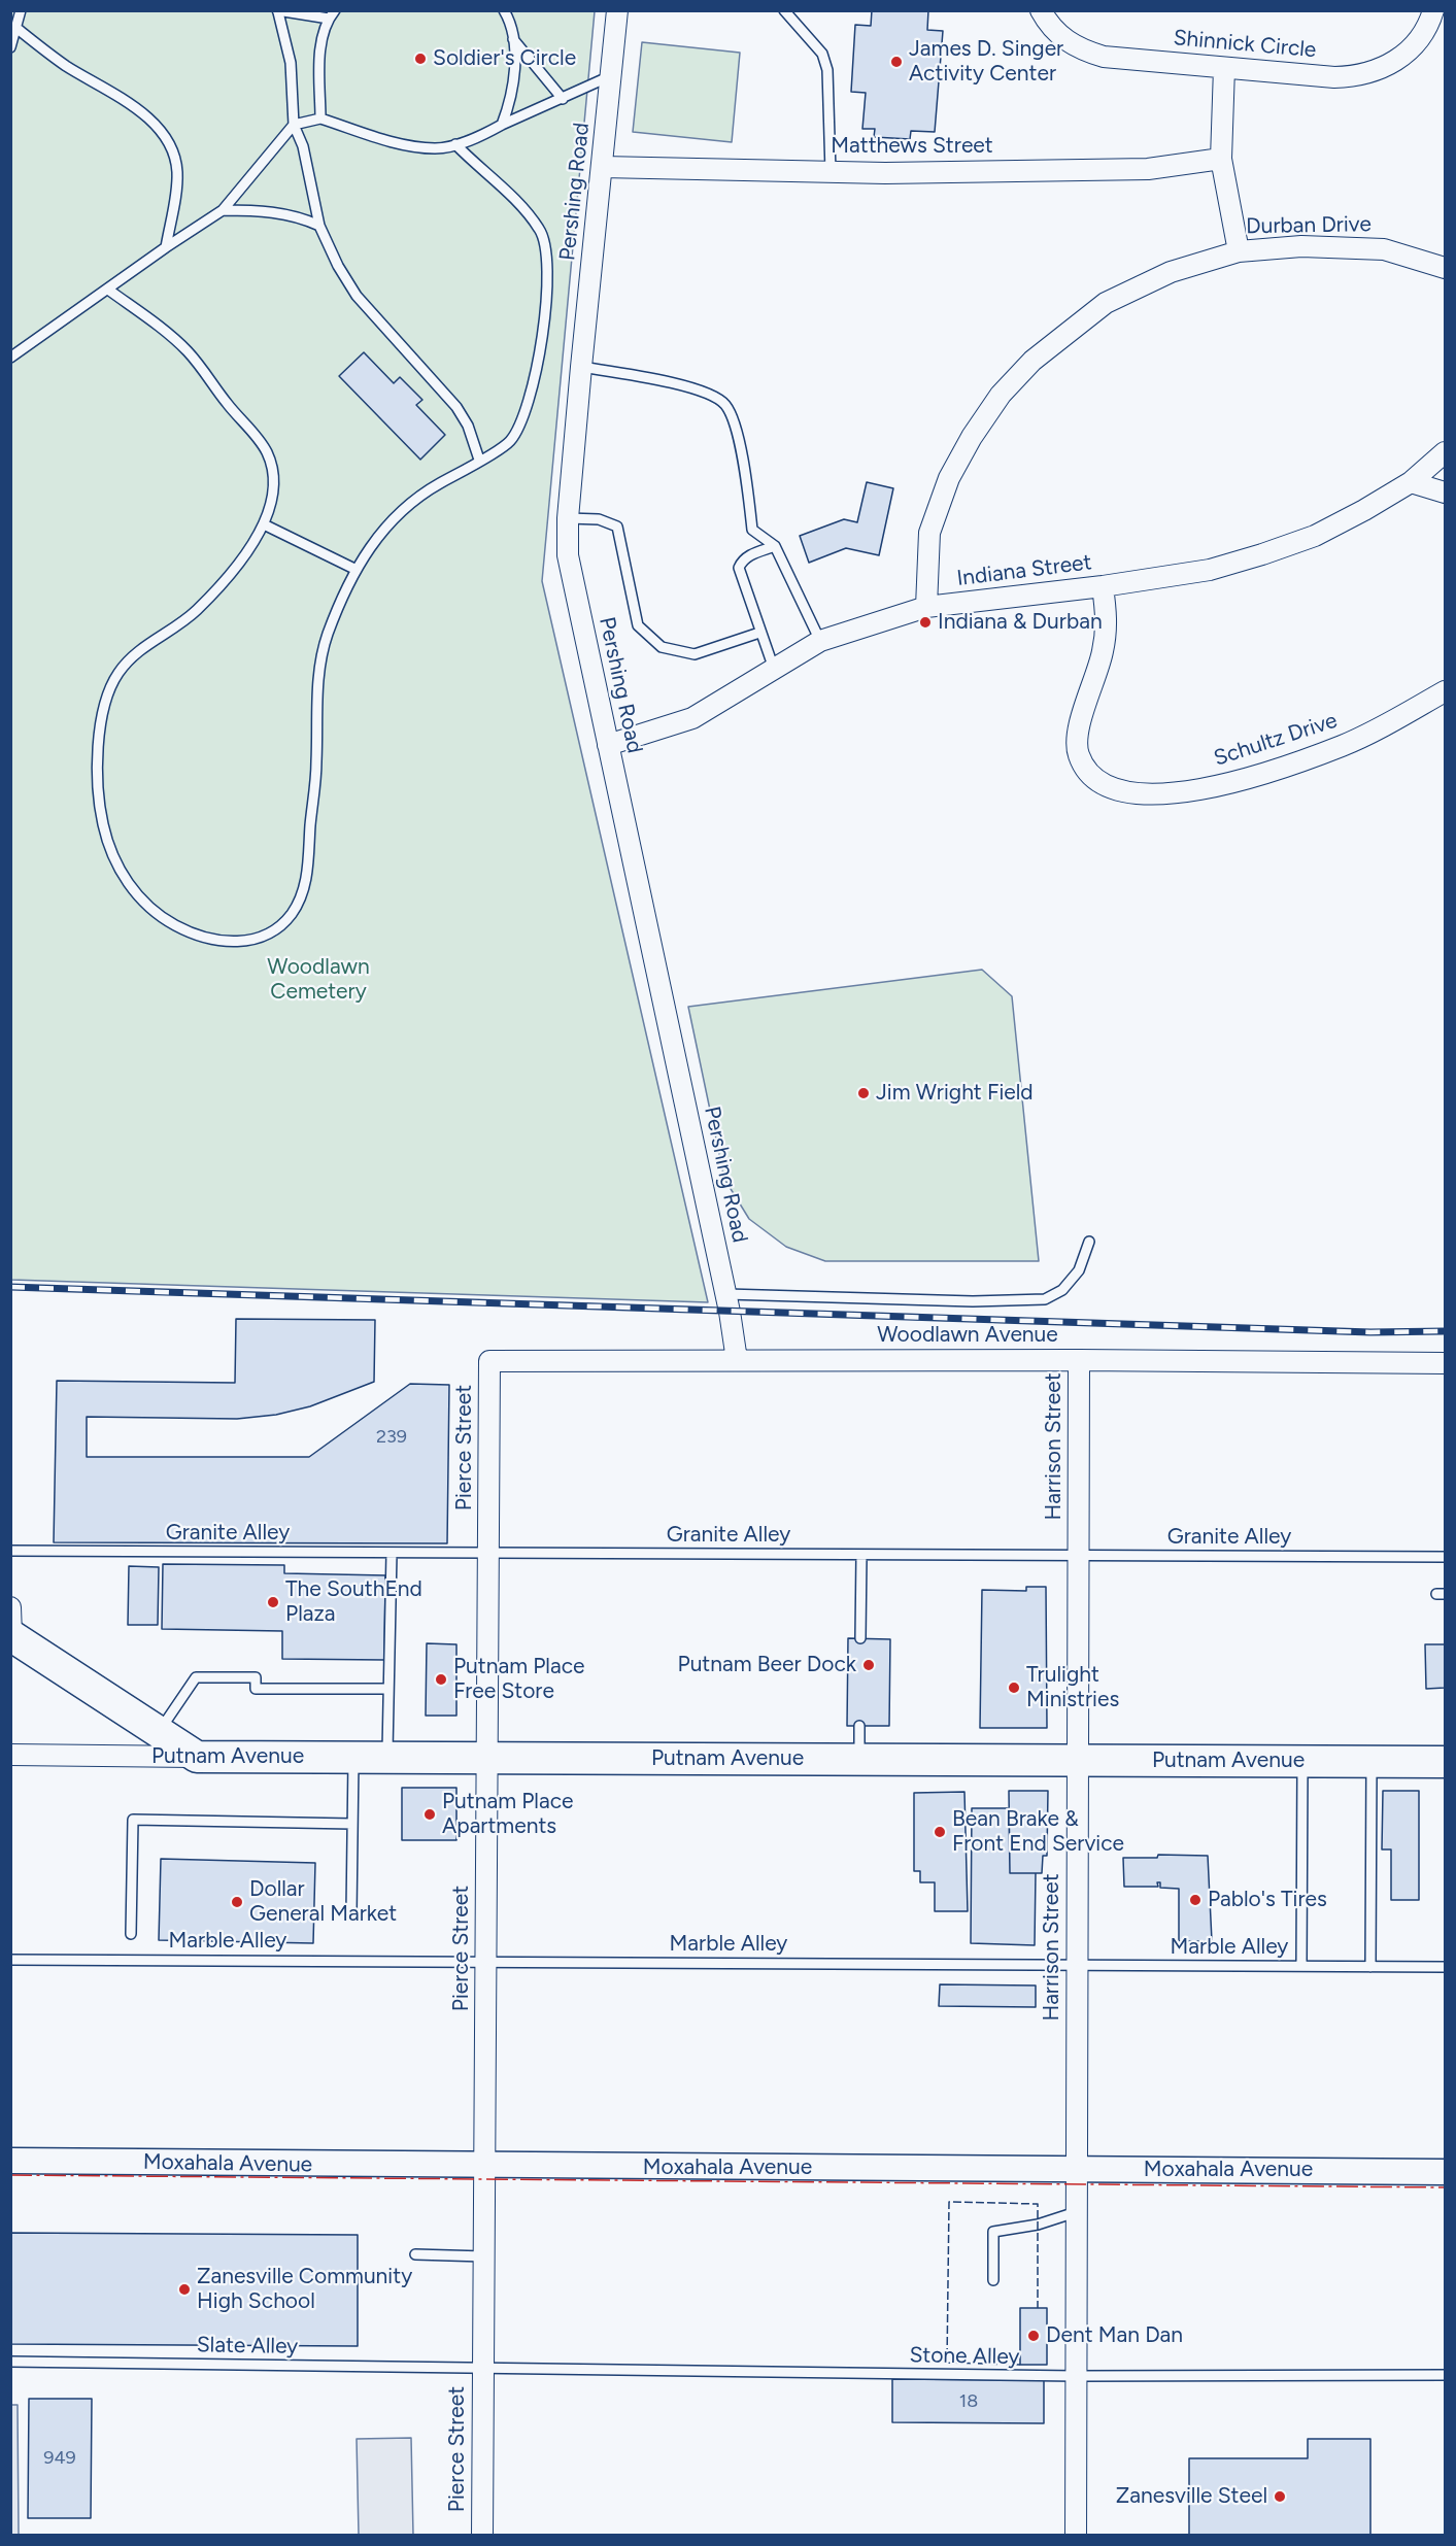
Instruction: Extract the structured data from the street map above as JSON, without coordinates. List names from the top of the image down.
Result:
{
  "streets": {
    "main road": ["Putnam Avenue"],
    "street": [
      "Shinnick Circle",
      "Matthews Street",
      "Pershing Road",
      "Durban Drive",
      "Indiana Street",
      "Schultz Drive",
      "Woodlawn Avenue",
      "Harrison Street",
      "Pierce Street",
      "Moxahala Avenue"
    ],
    "lane": [
      "Granite Alley",
      "Marble Alley",
      "Slate Alley",
      "Stone Alley"
    ]
  },
  "crossings": [
    ["Matthews Street", "Pershing Road"],
    ["Pershing Road", "Indiana Street"],
    ["Pershing Road", "Woodlawn Avenue"],
    ["Durban Drive", "Indiana Street"],
    ["Indiana Street", "Schultz Drive"],
    ["Woodlawn Avenue", "Harrison Street"],
    ["Woodlawn Avenue", "Pierce Street"],
    ["Harrison Street", "Granite Alley"],
    ["Harrison Street", "Putnam Avenue"],
    ["Harrison Street", "Marble Alley"],
    ["Harrison Street", "Moxahala Avenue"],
    ["Harrison Street", "Stone Alley"],
    ["Pierce Street", "Granite Alley"],
    ["Pierce Street", "Putnam Avenue"],
    ["Pierce Street", "Marble Alley"],
    ["Pierce Street", "Moxahala Avenue"],
    ["Pierce Street", "Slate Alley"],
    ["Pierce Street", "Stone Alley"],
    ["Slate Alley", "Stone Alley"]
  ],
  "parks": ["Woodlawn Cemetery"],
  "places": [
    "Soldier's Circle",
    "James D. Singer Activity Center",
    "Indiana & Durban",
    "Jim Wright Field",
    "The SouthEnd Plaza",
    "Putnam Beer Dock",
    "Putnam Place Free Store",
    "Trulight Ministries",
    "Putnam Place Apartments",
    "Bean Brake & Front End Service",
    "Pablo's Tires",
    "Dollar General Market",
    "Zanesville Community High School",
    "Dent Man Dan",
    "Zanesville Steel"
  ],
  "house_numbers": ["239", "18", "949"]
}
